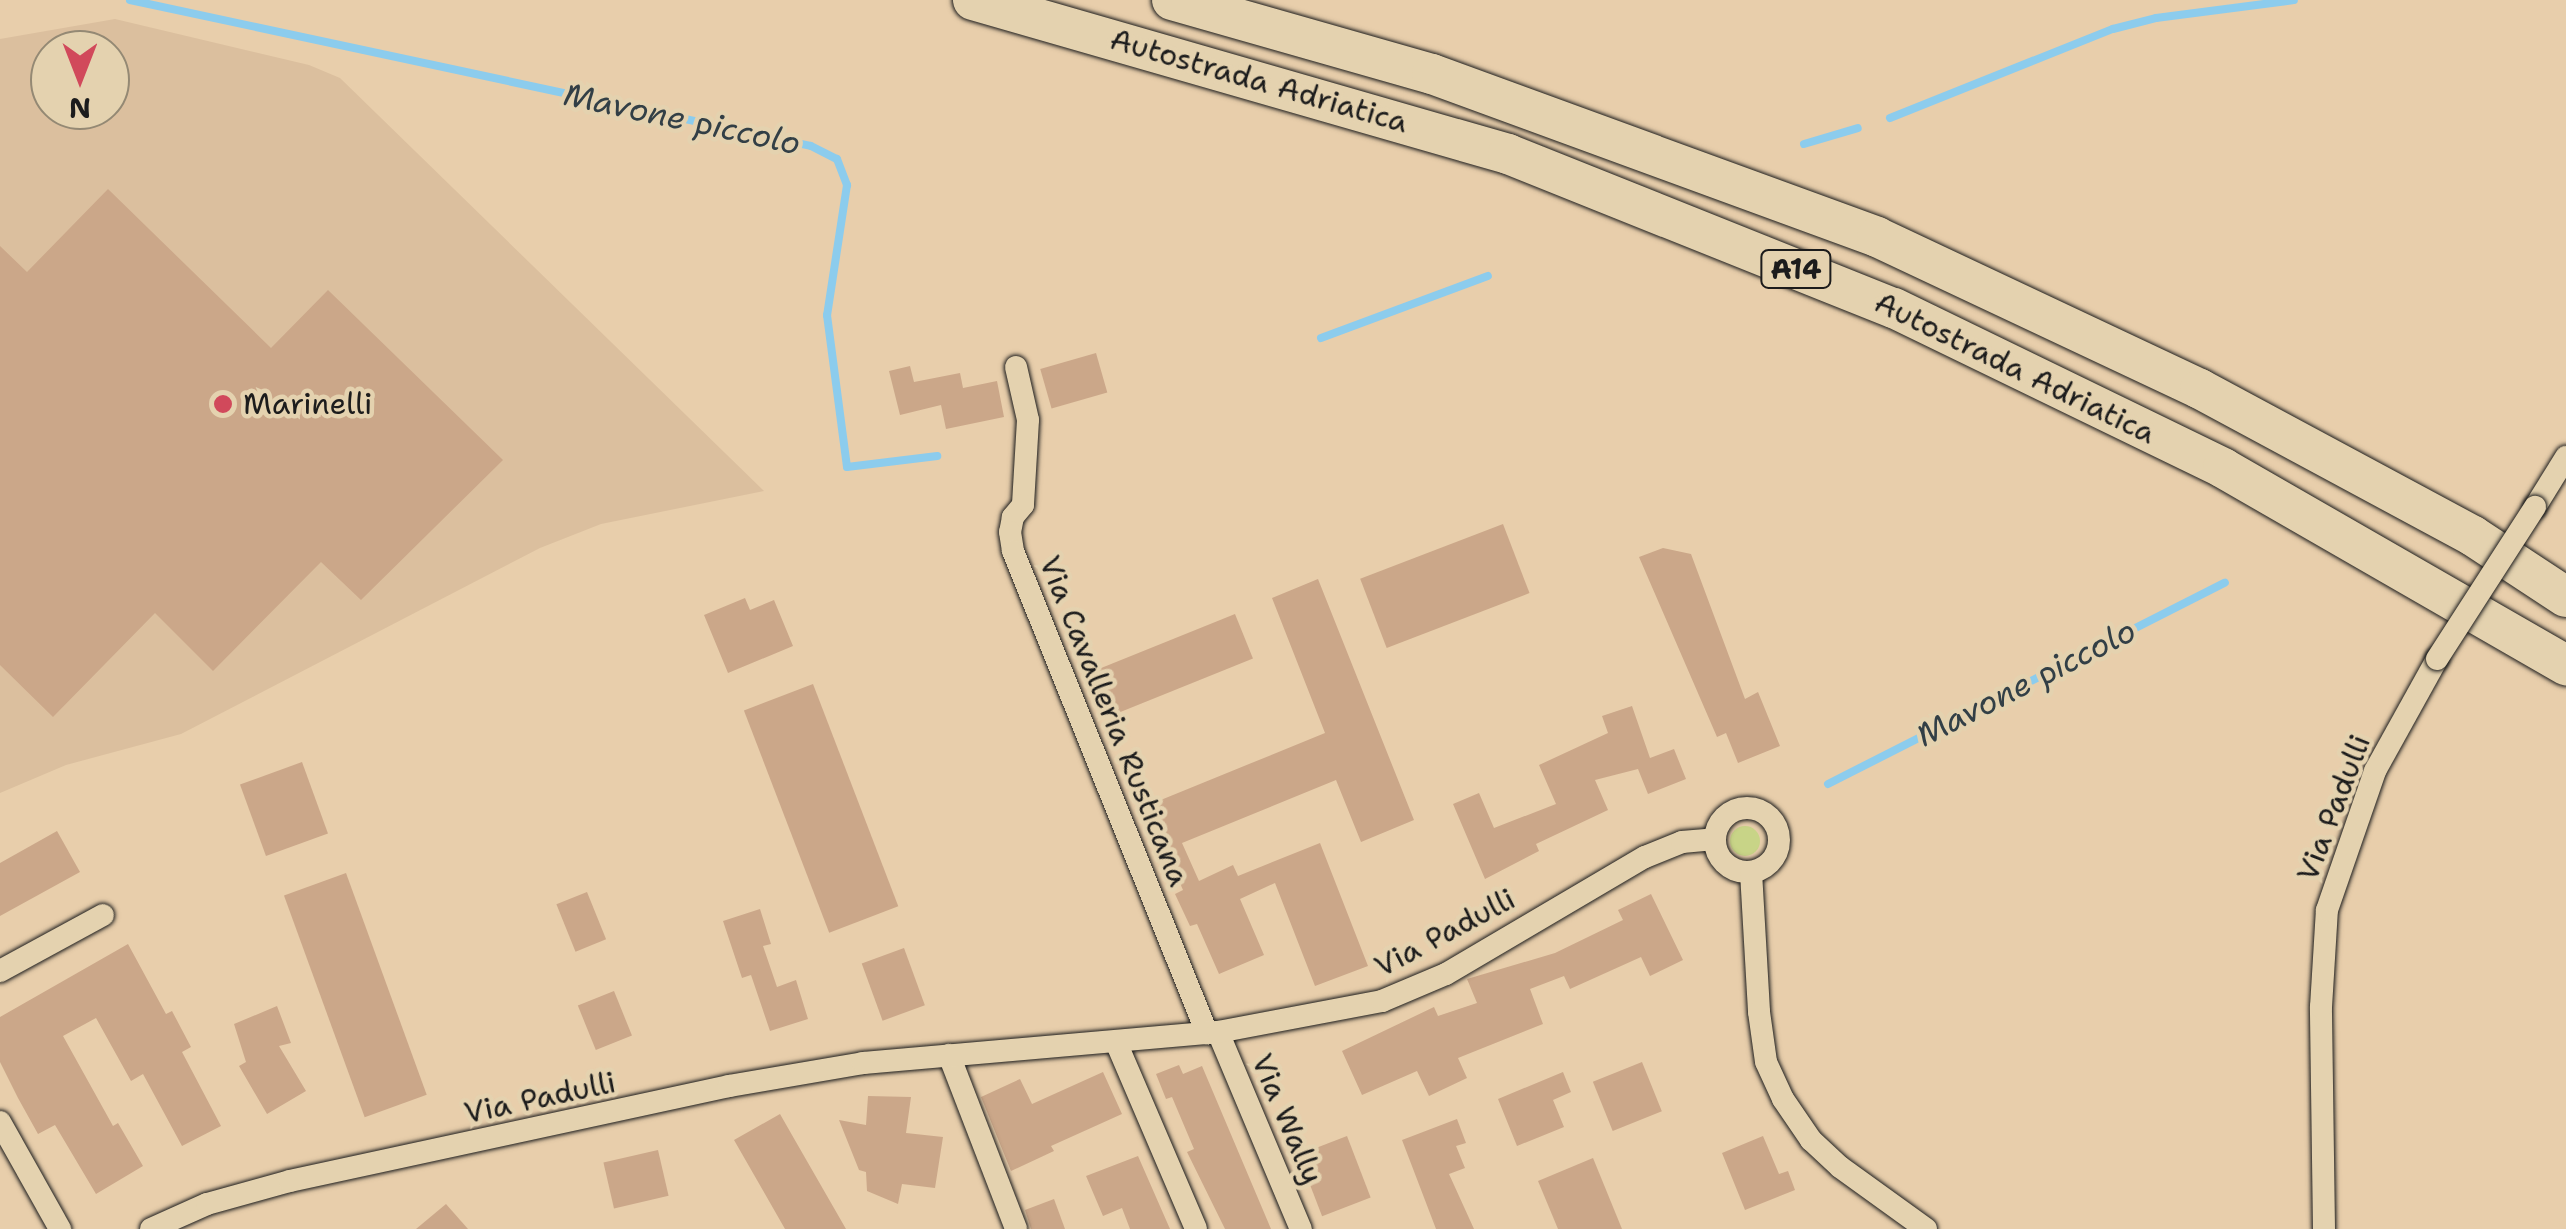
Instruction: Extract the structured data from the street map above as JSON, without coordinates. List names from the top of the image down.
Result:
{
  "streets": {
    "highway": ["Autostrada Adriatica", "A14"],
    "street": ["Via Cavalleria Rusticana", "Via Padulli", "Via Wally"]
  },
  "crossings": [
    ["Via Cavalleria Rusticana", "Via Padulli"],
    ["Via Cavalleria Rusticana", "Via Wally"],
    ["Via Padulli", "Via Wally"]
  ],
  "water": ["Mavone piccolo"],
  "places": ["Marinelli"],
  "north": "bottom"
}
